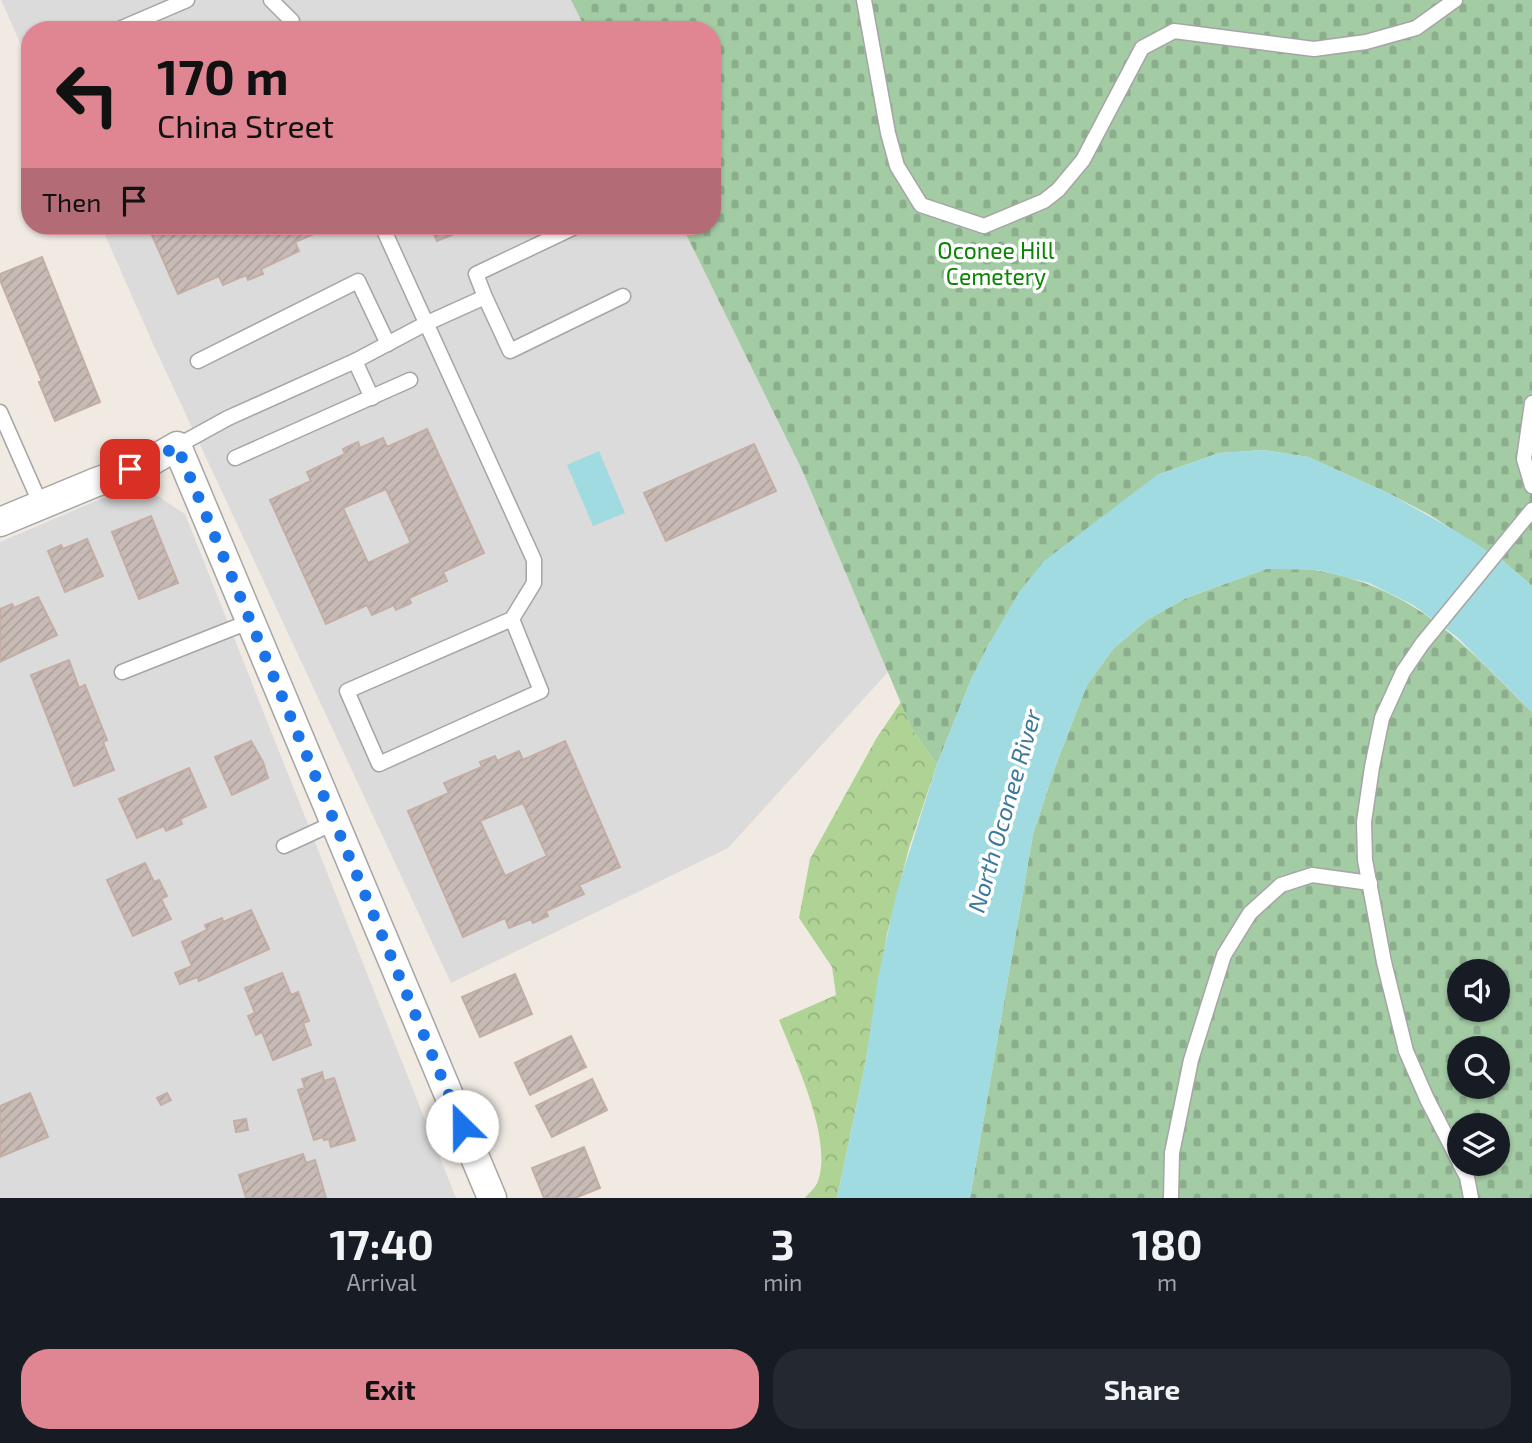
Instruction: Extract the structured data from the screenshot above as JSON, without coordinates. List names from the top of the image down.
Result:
{
  "water": ["North Oconee River"],
  "parks": ["Oconee Hill Cemetery"],
  "page": {
    "turn": ["170 m", "China Street"],
    "then": "Then",
    "eta": [
      "17:40",
      "Arrival",
      "3",
      "min",
      "180",
      "m"
    ],
    "buttons": ["Exit", "Share"]
  }
}
